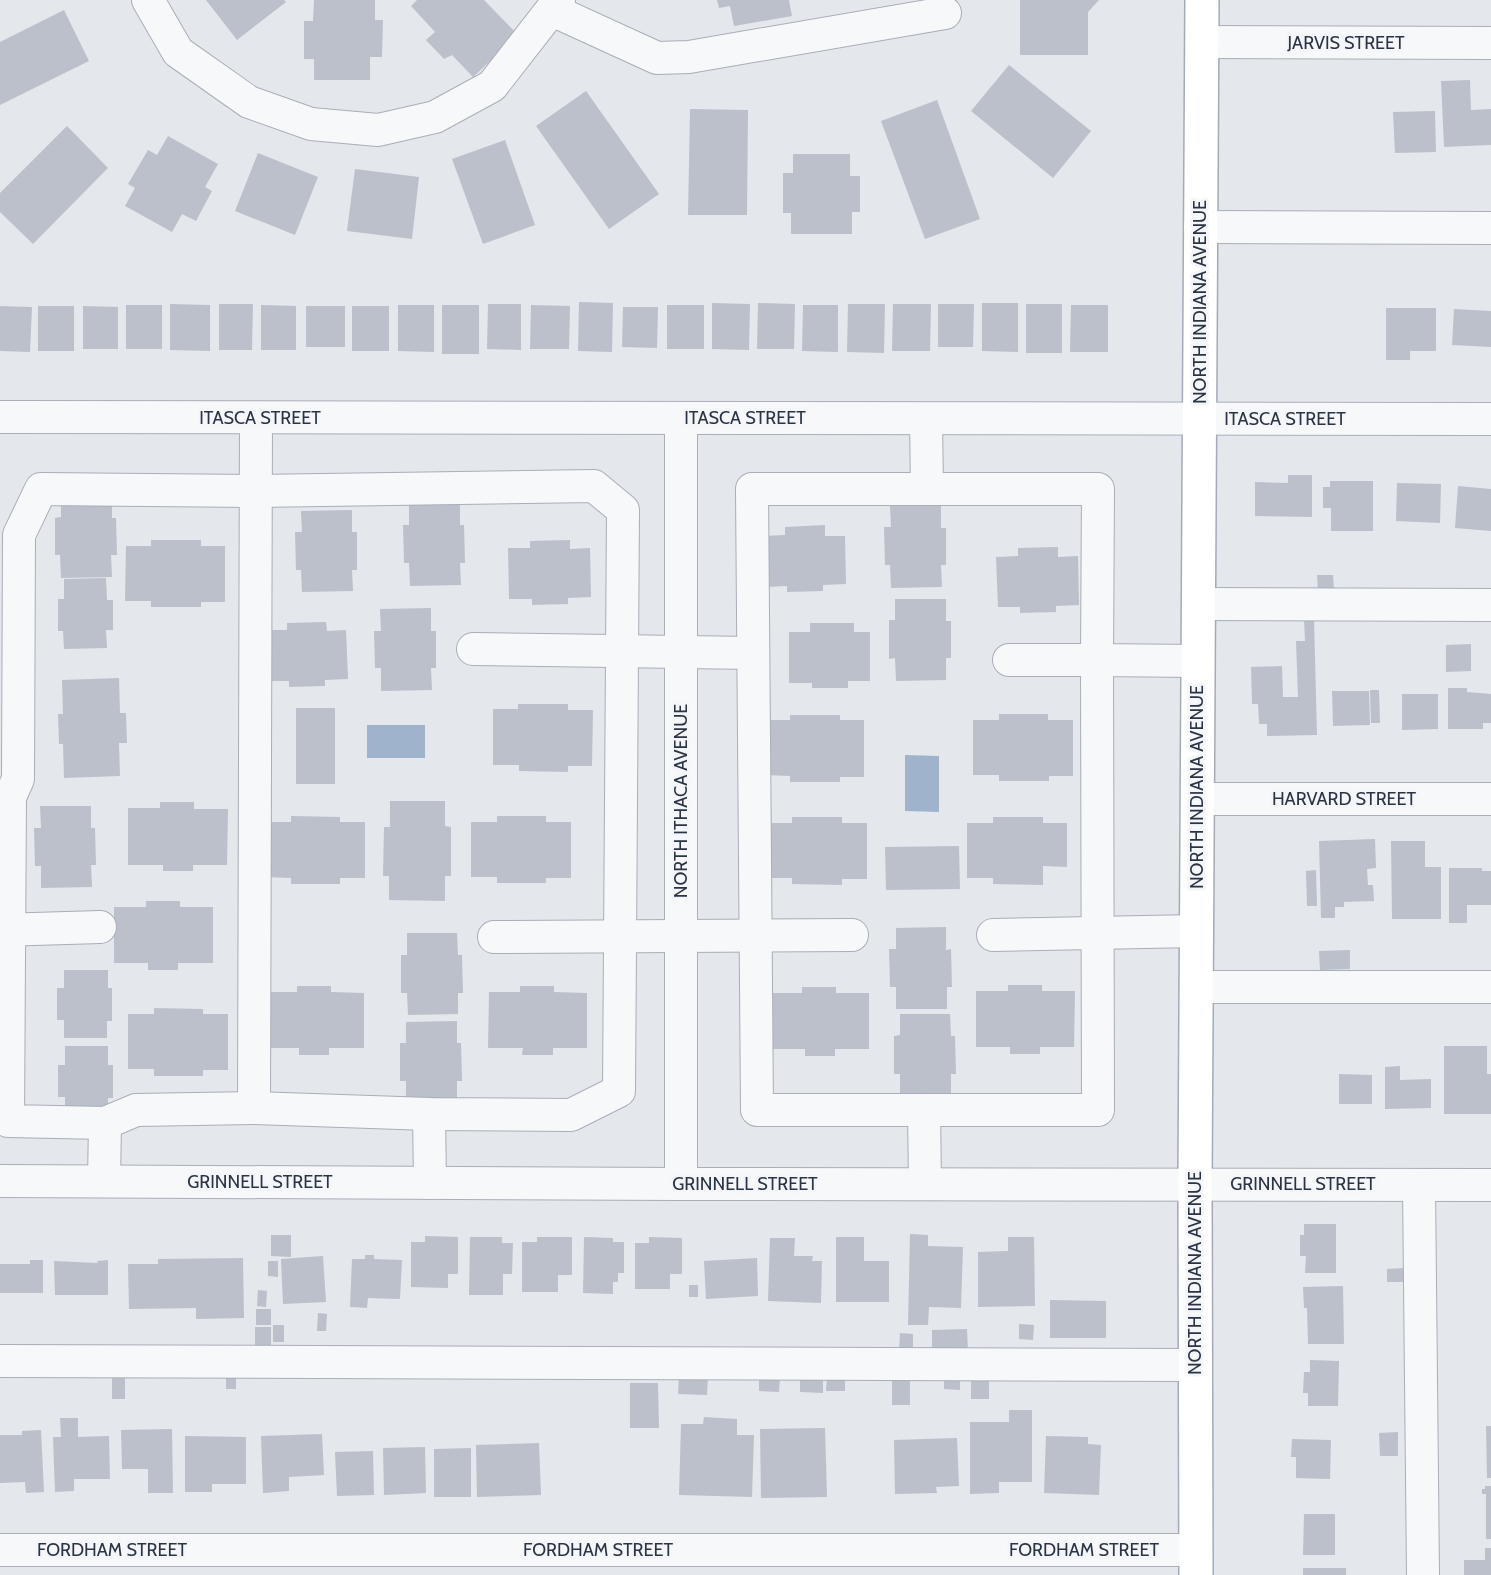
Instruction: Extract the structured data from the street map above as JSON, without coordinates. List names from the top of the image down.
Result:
{
  "streets": {
    "main road": ["NORTH INDIANA AVENUE"],
    "street": [
      "JARVIS STREET",
      "ITASCA STREET",
      "HARVARD STREET",
      "NORTH ITHACA AVENUE",
      "GRINNELL STREET",
      "FORDHAM STREET"
    ]
  },
  "crossings": [
    ["JARVIS STREET", "NORTH INDIANA AVENUE"],
    ["NORTH INDIANA AVENUE", "ITASCA STREET"],
    ["NORTH INDIANA AVENUE", "HARVARD STREET"],
    ["NORTH INDIANA AVENUE", "GRINNELL STREET"],
    ["NORTH INDIANA AVENUE", "FORDHAM STREET"],
    ["ITASCA STREET", "NORTH ITHACA AVENUE"],
    ["NORTH ITHACA AVENUE", "GRINNELL STREET"]
  ]
}
